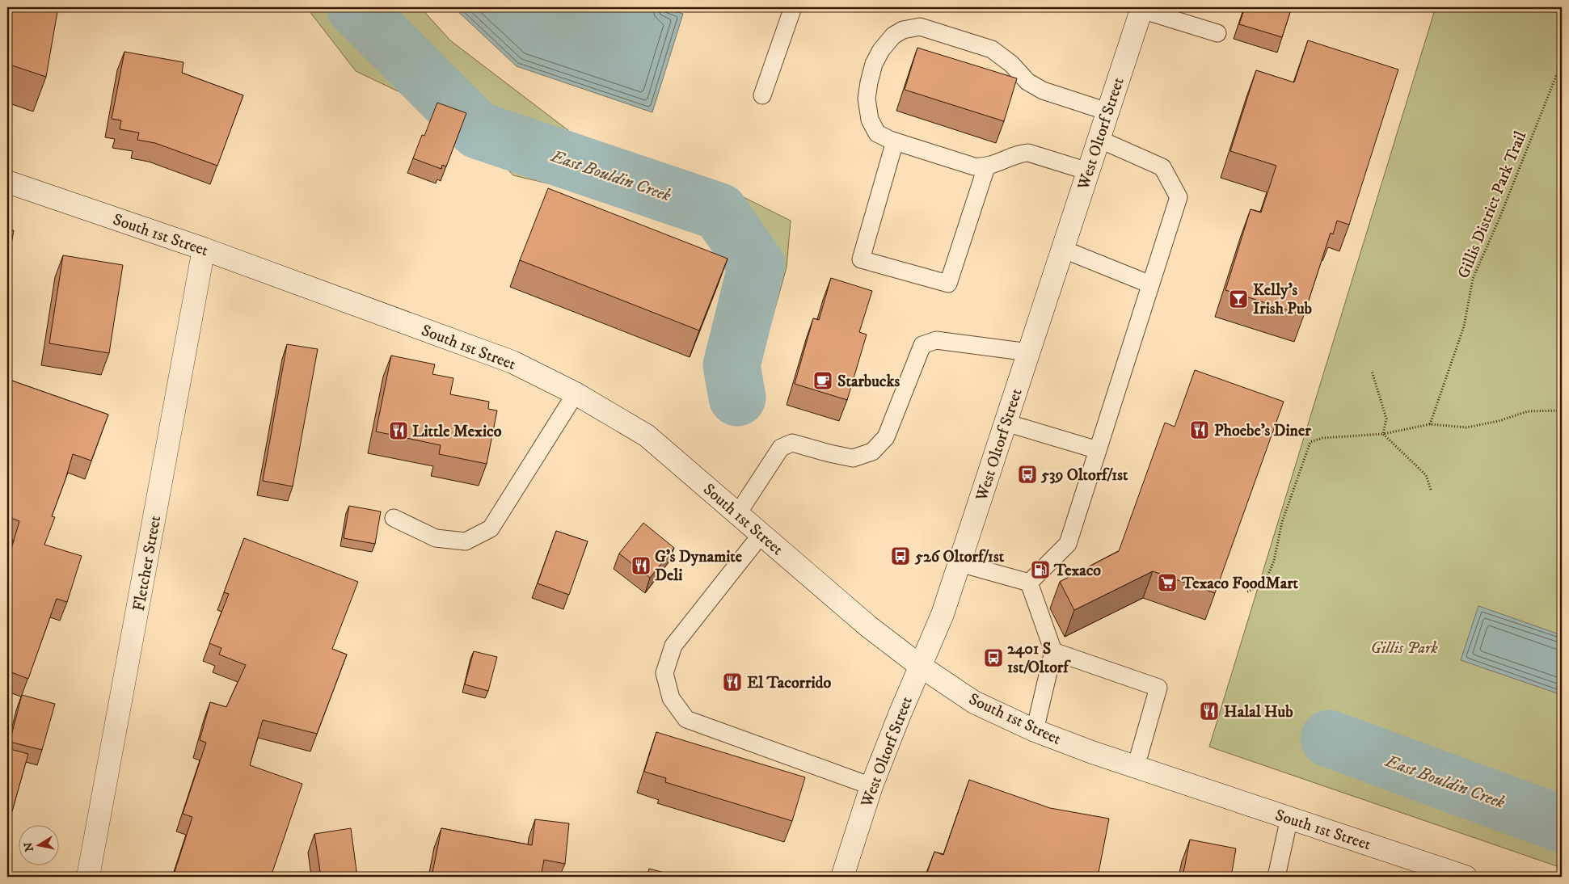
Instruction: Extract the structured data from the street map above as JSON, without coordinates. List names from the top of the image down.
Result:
{
  "streets": {
    "main road": ["West Oltorf Street", "South 1st Street", "Fletcher Street"],
    "path": ["Gillis District Park Trail"]
  },
  "crossings": [
    ["West Oltorf Street", "South 1st Street"],
    ["South 1st Street", "Fletcher Street"]
  ],
  "water": ["East Bouldin Creek"],
  "parks": ["Gillis Park"],
  "places": {
    "bar": ["Kelly's Irish Pub"],
    "cafe": ["Starbucks"],
    "restaurant": [
      "Phoebe's Diner",
      "Little Mexico",
      "G's Dynamite Deli",
      "El Tacorrido",
      "Halal Hub"
    ],
    "bus stop": ["539 Oltorf/1st", "526 Oltorf/1st", "2401 S 1st/Oltorf"],
    "fuel station": ["Texaco"],
    "supermarket": ["Texaco FoodMart"]
  },
  "north": "left"
}
